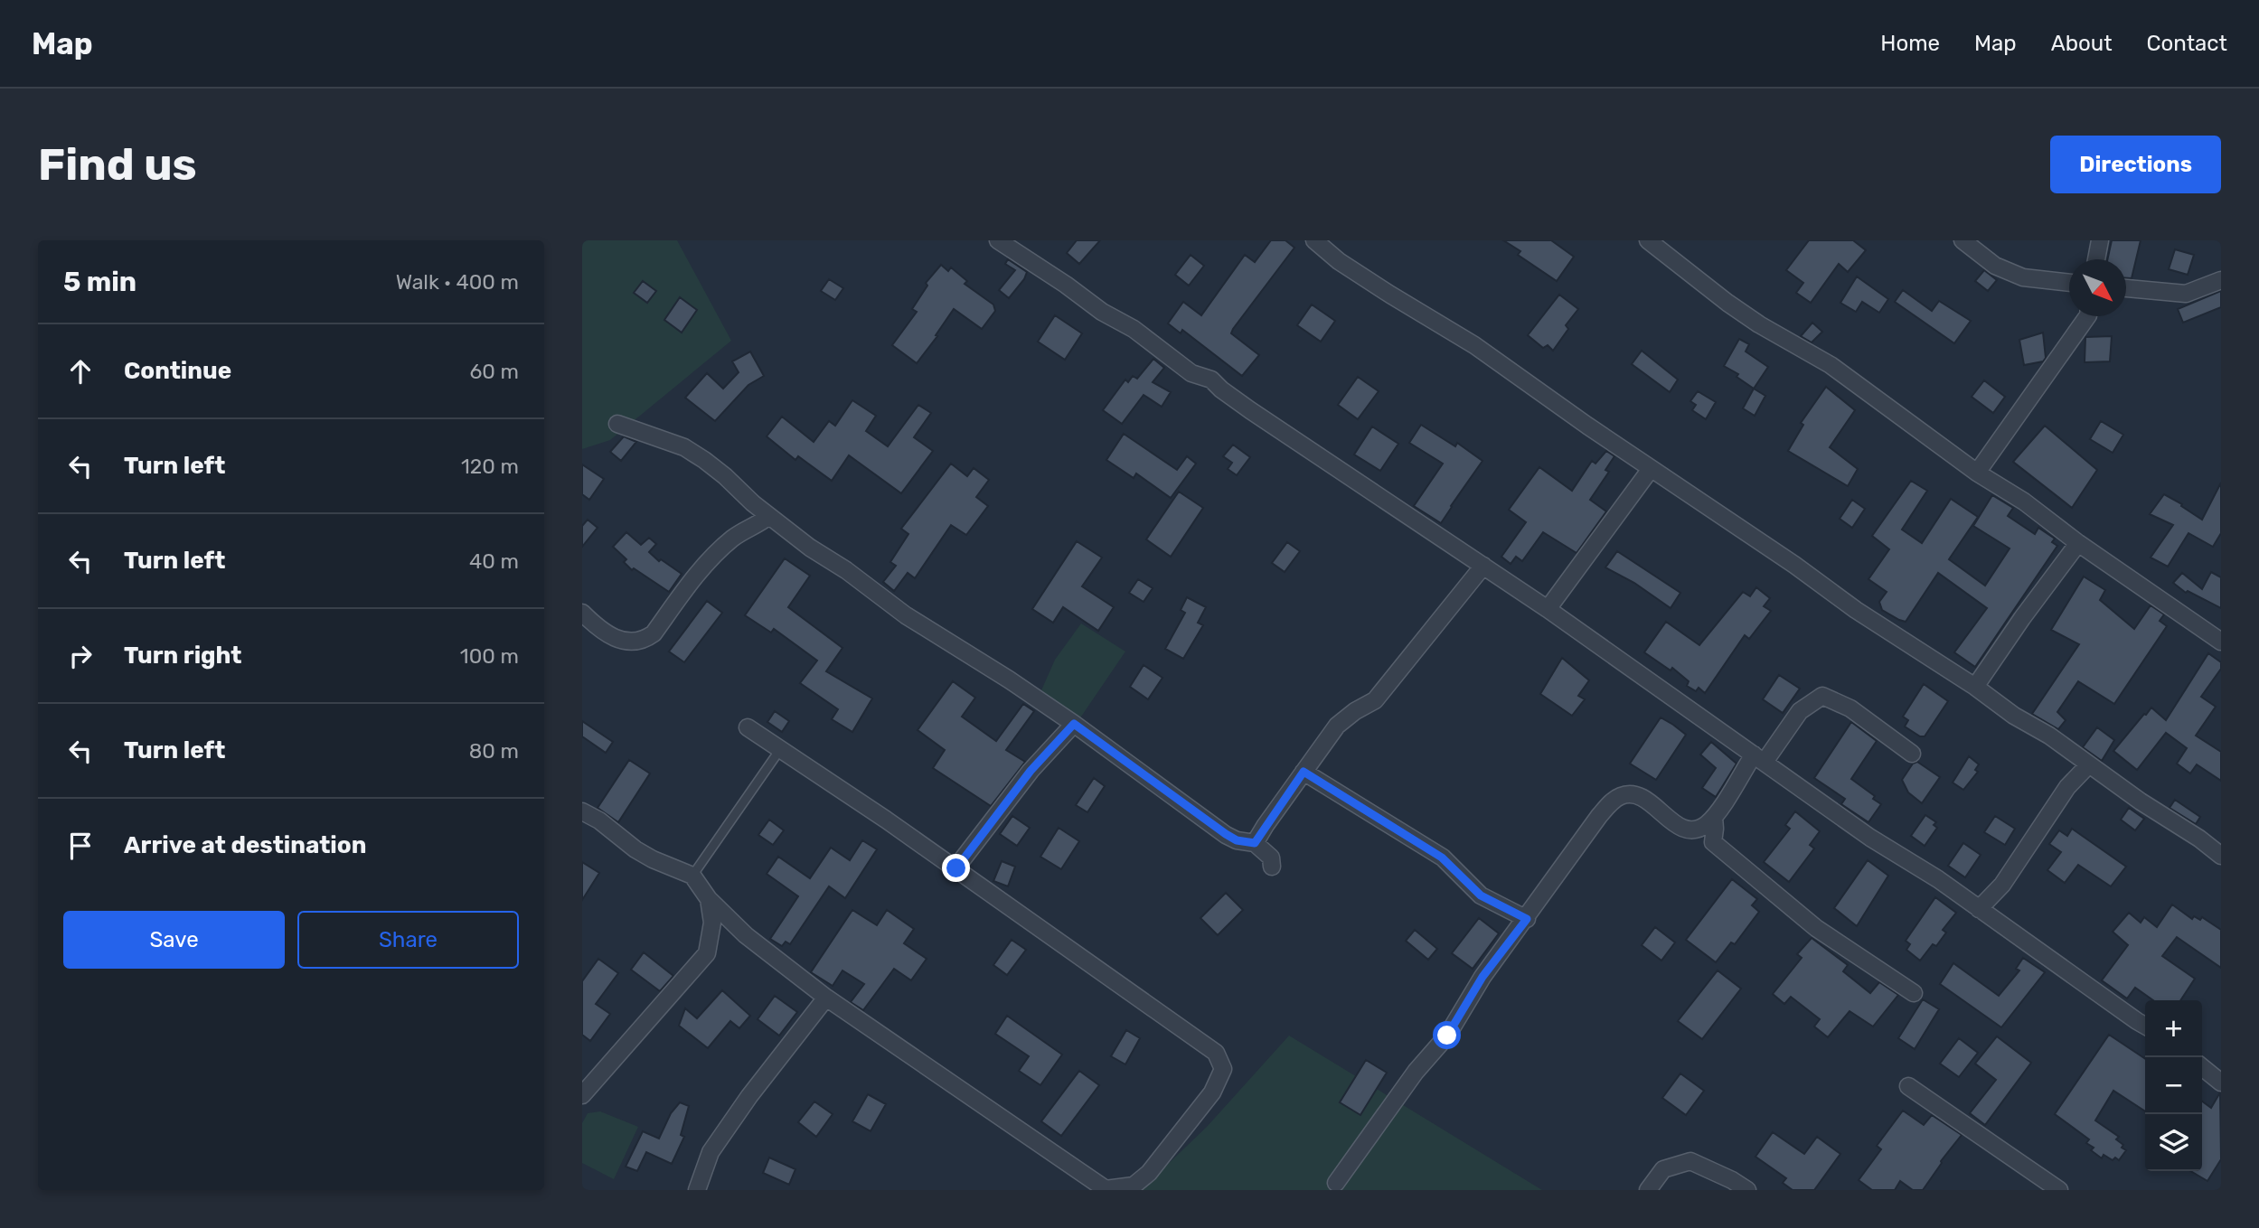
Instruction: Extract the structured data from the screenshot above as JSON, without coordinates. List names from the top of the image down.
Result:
{
  "north": "bottom right",
  "page": {
    "header": "Map",
    "nav": [
      "Home",
      "Map",
      "About",
      "Contact"
    ],
    "buttons": [
      "Directions",
      ["Save", "Share"]
    ],
    "title": "Find us",
    "heading": ["5 min", "Walk · 400 m"],
    "list": [
      ["Continue", "60 m"],
      ["Turn left", "120 m"],
      ["Turn left", "40 m"],
      ["Turn right", "100 m"],
      ["Turn left", "80 m"],
      "Arrive at destination"
    ],
    "map_buttons": ["+", "−"]
  }
}
